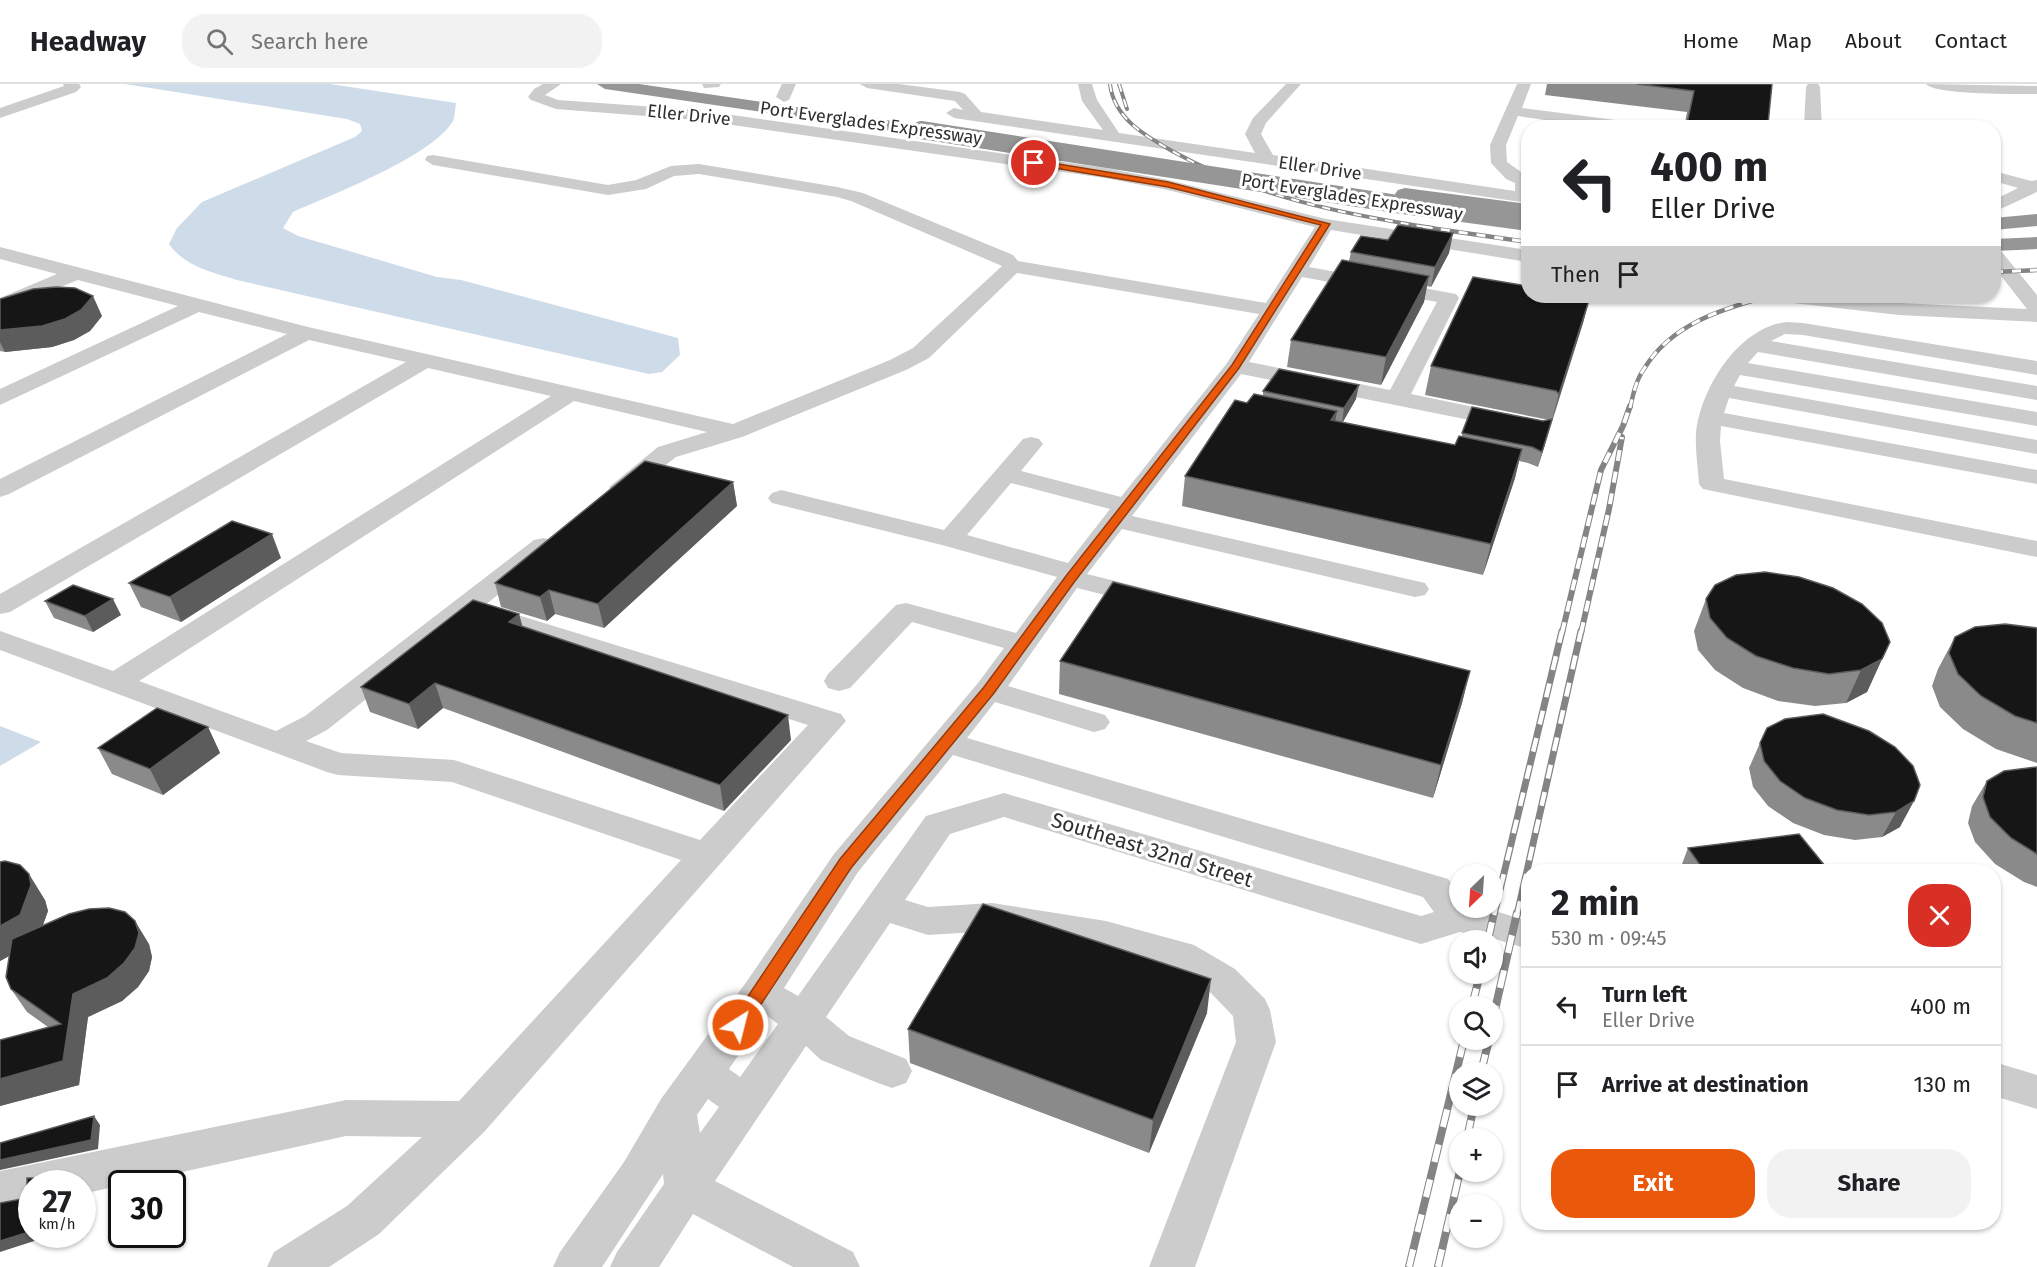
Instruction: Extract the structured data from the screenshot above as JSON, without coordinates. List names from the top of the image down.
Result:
{
  "streets": {
    "highway": ["Port Everglades Expressway"],
    "street": ["Eller Drive", "Southeast 32nd Street"]
  },
  "north": "bottom left",
  "page": {
    "header": "Headway",
    "search": "Search here",
    "nav": [
      "Home",
      "Map",
      "About",
      "Contact"
    ],
    "turn": ["400 m", "Eller Drive"],
    "then": "Then",
    "map_buttons": ["+", "−"],
    "heading": ["2 min", "530 m · 09:45"],
    "list": [
      {
        "name": "Turn left",
        "note": "Eller Drive",
        "value": "400 m"
      },
      {
        "name": "Arrive at destination",
        "value": "130 m"
      }
    ],
    "buttons": ["Exit", "Share"],
    "speed": "27 km/h",
    "limit": "30"
  }
}
